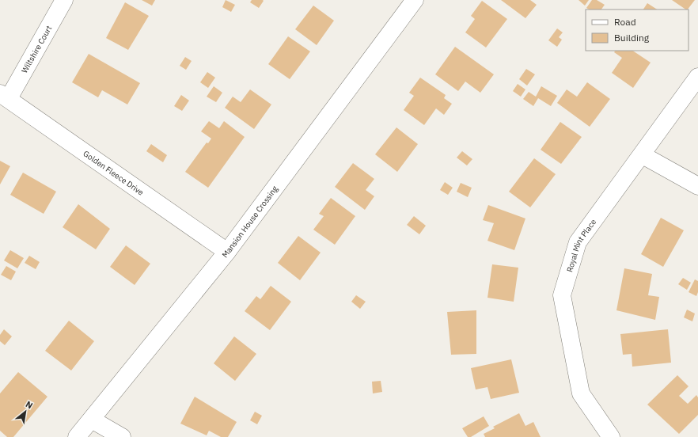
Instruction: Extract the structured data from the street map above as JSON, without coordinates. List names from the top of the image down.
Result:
{
  "streets": {
    "street": [
      "Wiltshire Court",
      "Golden Fleece Drive",
      "Mansion House Crossing",
      "Royal Mint Place"
    ]
  },
  "crossings": [
    ["Wiltshire Court", "Golden Fleece Drive"],
    ["Golden Fleece Drive", "Mansion House Crossing"]
  ],
  "legend": ["Road", "Building"],
  "north": "top right"
}
